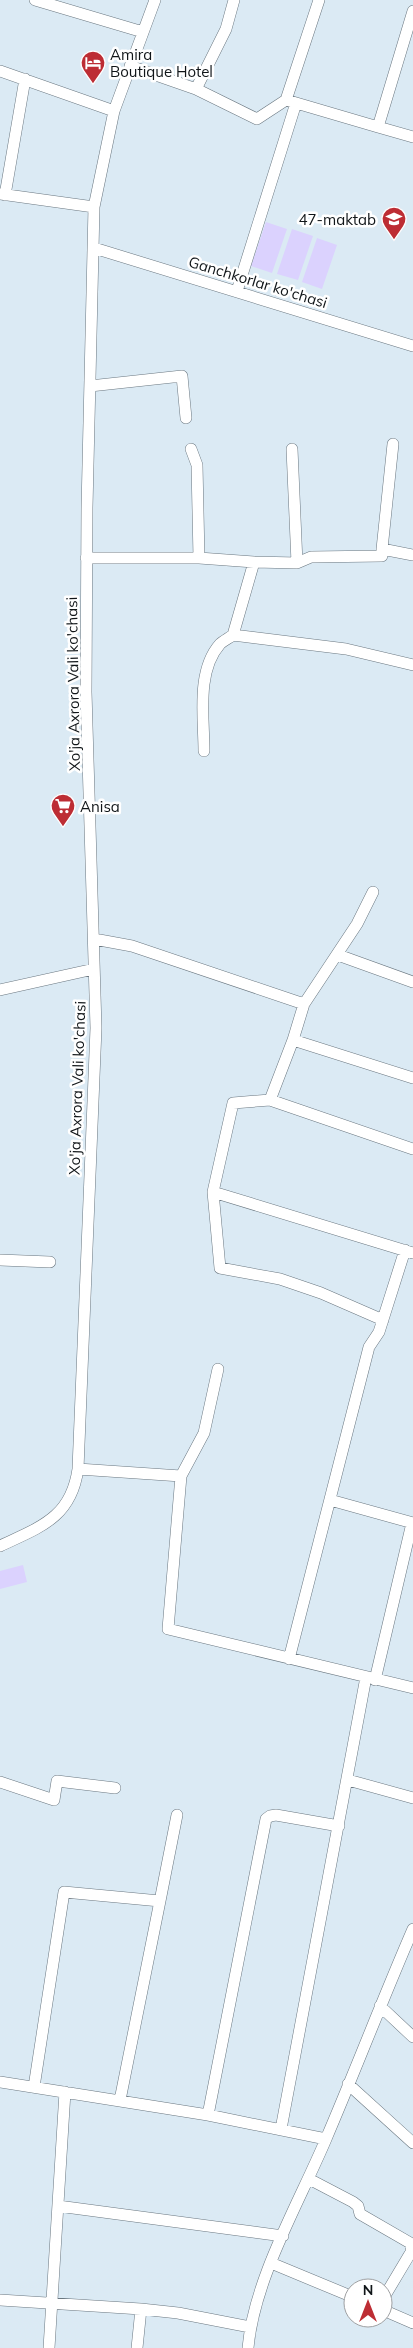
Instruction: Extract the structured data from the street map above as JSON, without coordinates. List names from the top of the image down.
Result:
{
  "streets": {
    "street": ["Ganchkorlar ko'chasi", "Xo'ja Axrora Vali ko'chasi"]
  },
  "crossings": [
    ["Ganchkorlar ko'chasi", "Xo'ja Axrora Vali ko'chasi"]
  ],
  "places": {
    "hotel": ["Amira Boutique Hotel"],
    "school or university": ["47-maktab"],
    "supermarket": ["Anisa"]
  },
  "north": "top"
}
